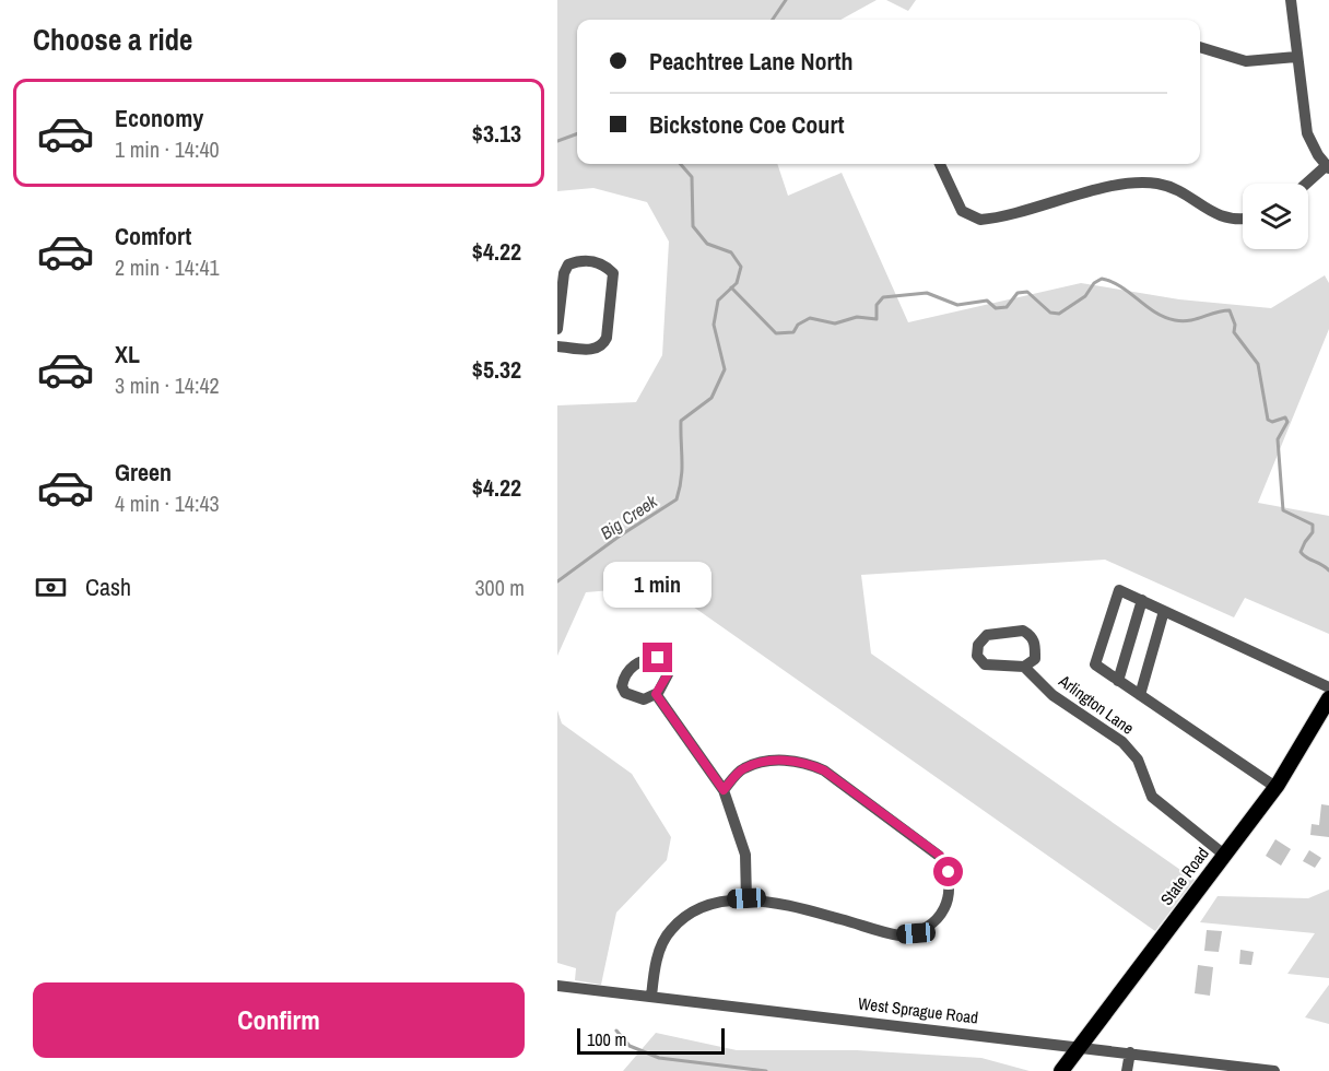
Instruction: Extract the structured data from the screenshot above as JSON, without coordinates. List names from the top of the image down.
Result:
{
  "streets": {
    "main road": ["State Road"],
    "street": ["Arlington Lane", "West Sprague Road"]
  },
  "crossings": [
    ["Arlington Lane", "State Road"],
    ["State Road", "West Sprague Road"]
  ],
  "water": ["Big Creek"],
  "scale_bar": "100 m",
  "page": {
    "heading": "Choose a ride",
    "banner": ["Peachtree Lane North", "Bickstone Coe Court"],
    "list": [
      {
        "name": "Economy",
        "note": "1 min · 14:40",
        "value": "$3.13"
      },
      {
        "name": "Comfort",
        "note": "2 min · 14:41",
        "value": "$4.22"
      },
      {
        "name": "XL",
        "note": "3 min · 14:42",
        "value": "$5.32"
      },
      {
        "name": "Green",
        "note": "4 min · 14:43",
        "value": "$4.22"
      }
    ],
    "pay": ["Cash", "300 m"],
    "bubble": "1 min",
    "buttons": "Confirm",
    "scale": "100 m"
  }
}
